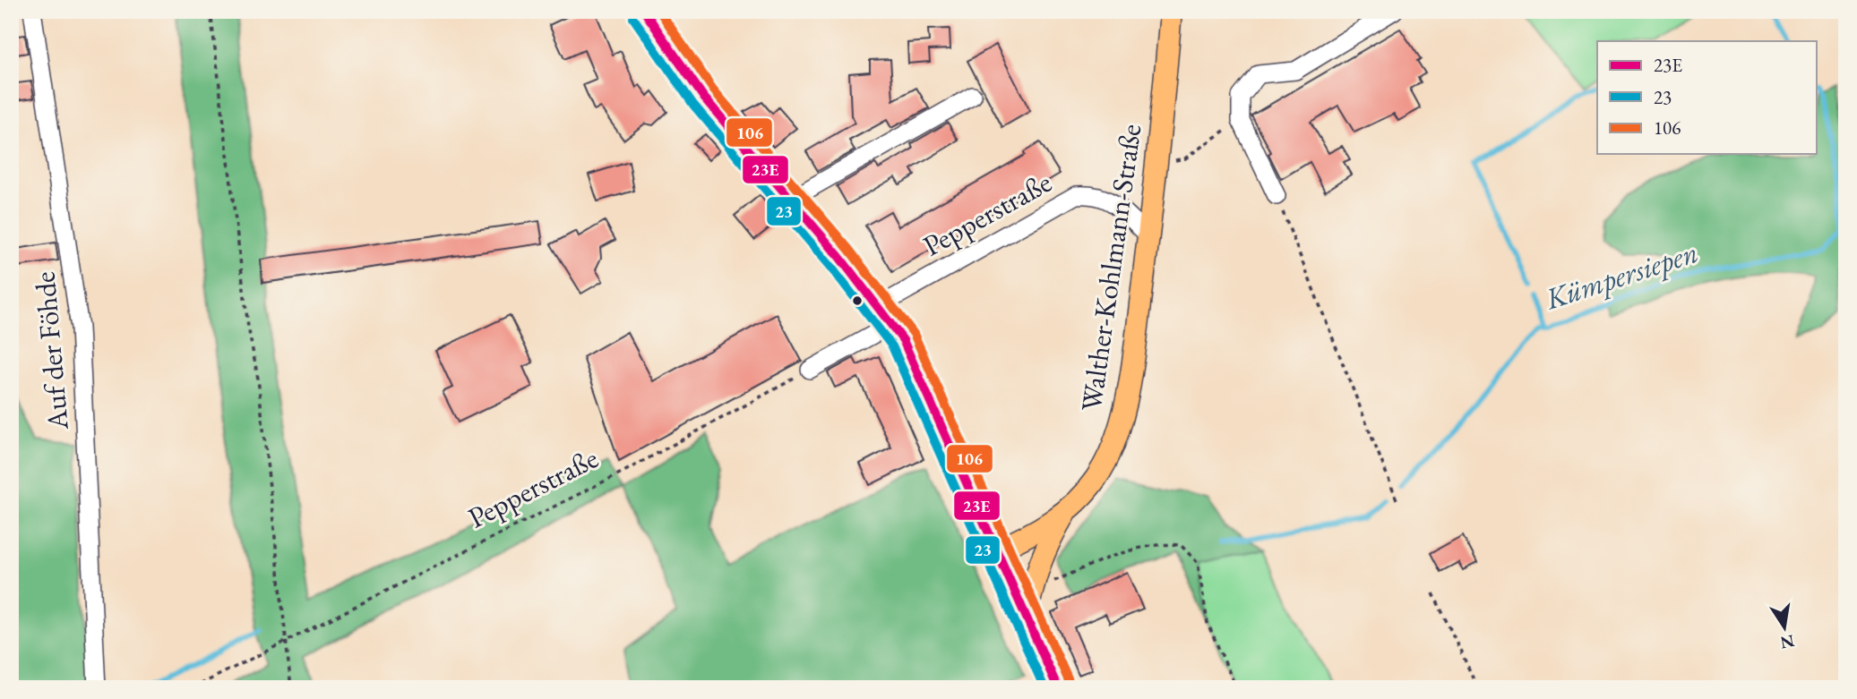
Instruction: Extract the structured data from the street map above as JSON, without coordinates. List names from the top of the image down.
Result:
{
  "streets": {
    "main road": ["Walther-Kohlmann-Straße"],
    "street": ["Pepperstraße", "Auf der Föhde"]
  },
  "crossings": [
    ["Pepperstraße", "Walther-Kohlmann-Straße"]
  ],
  "water": ["Kümpersiepen"],
  "lines": ["transit line 23E", "transit line 106", "transit line 23"],
  "legend": ["23E", "23", "106"],
  "north": "bottom"
}
